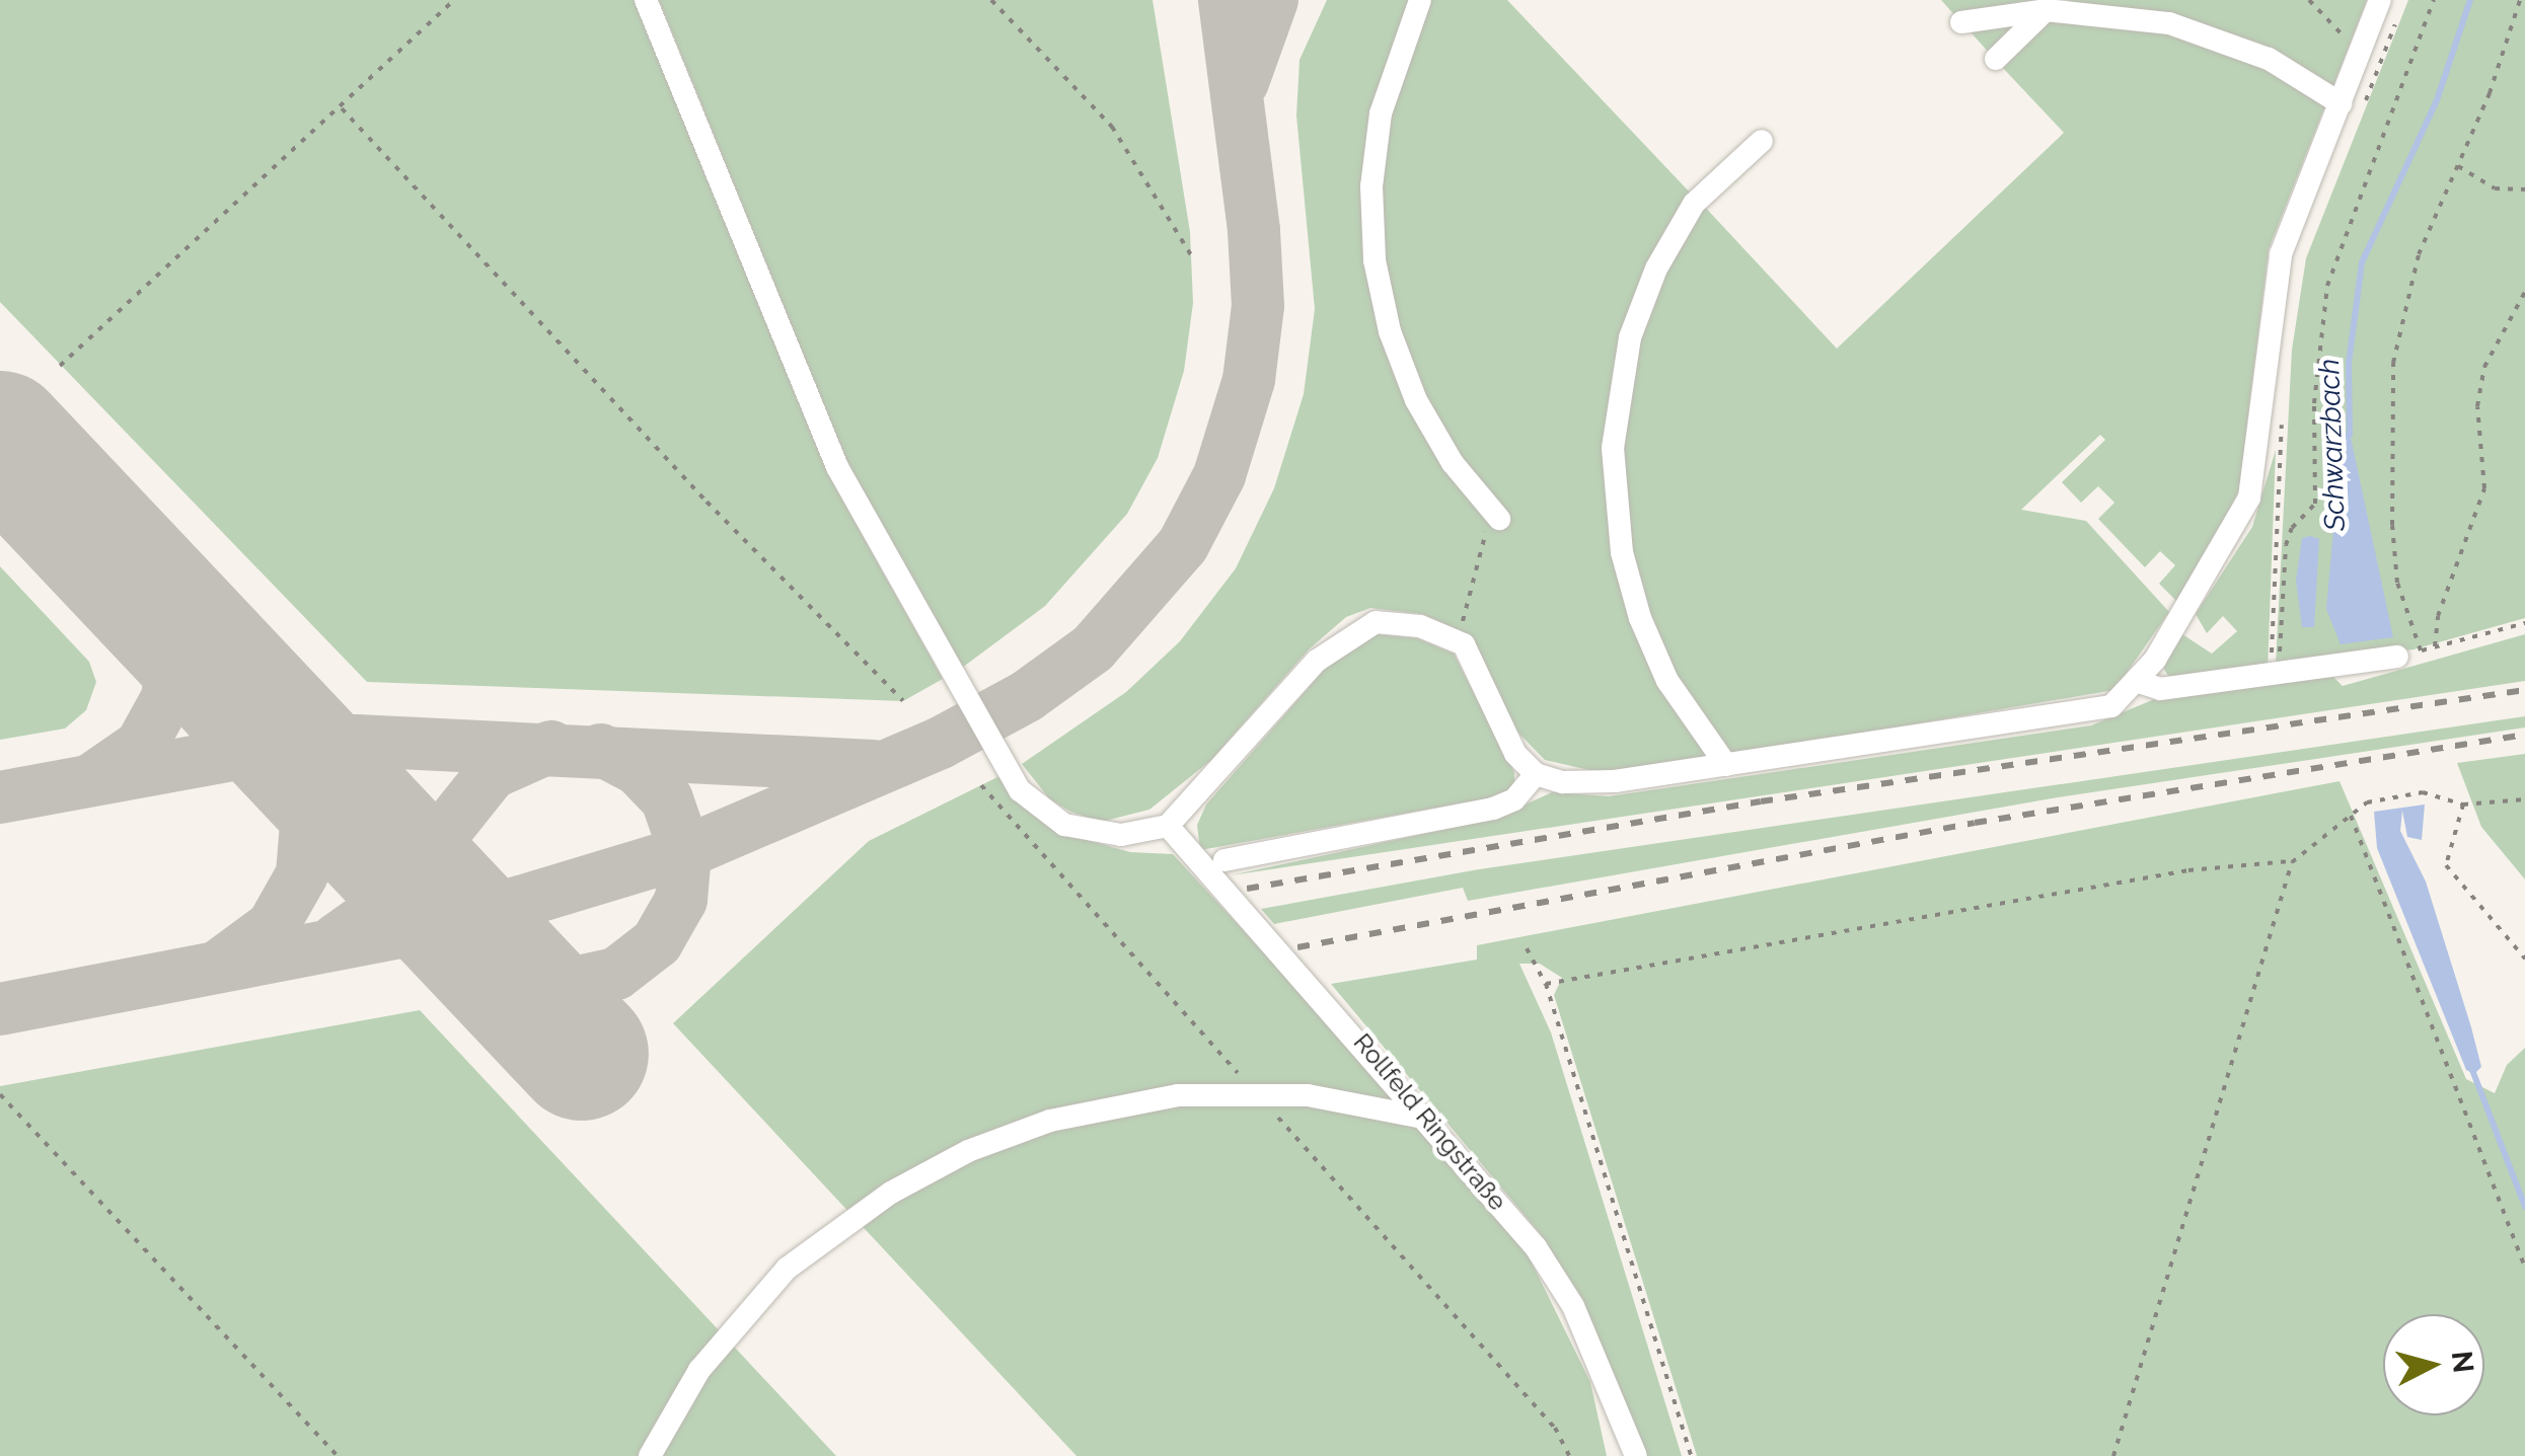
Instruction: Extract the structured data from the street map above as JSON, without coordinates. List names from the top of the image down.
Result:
{
  "streets": {
    "lane": ["Rollfeld Ringstraße"]
  },
  "water": ["Schwarzbach"],
  "north": "right"
}
